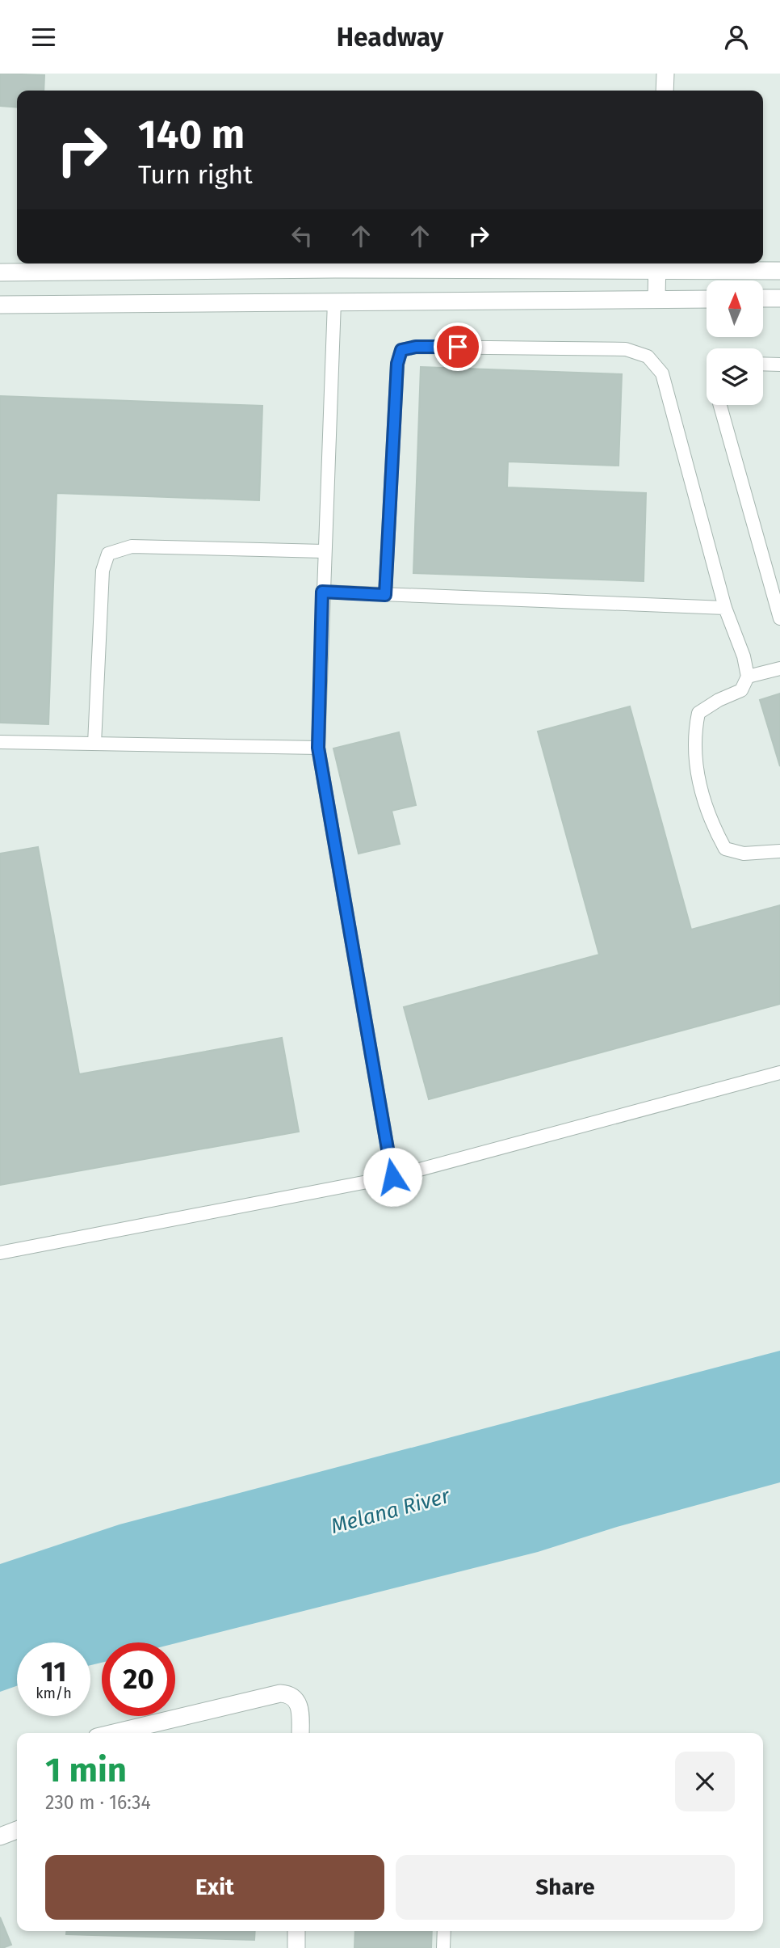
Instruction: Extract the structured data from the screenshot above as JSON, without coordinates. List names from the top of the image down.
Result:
{
  "water": ["Melana River"],
  "north": "top",
  "page": {
    "header": "Headway",
    "turn": ["140 m", "Turn right"],
    "speed": "11 km/h",
    "limit": "20",
    "heading": ["1 min", "230 m · 16:34"],
    "buttons": ["Exit", "Share"]
  }
}
